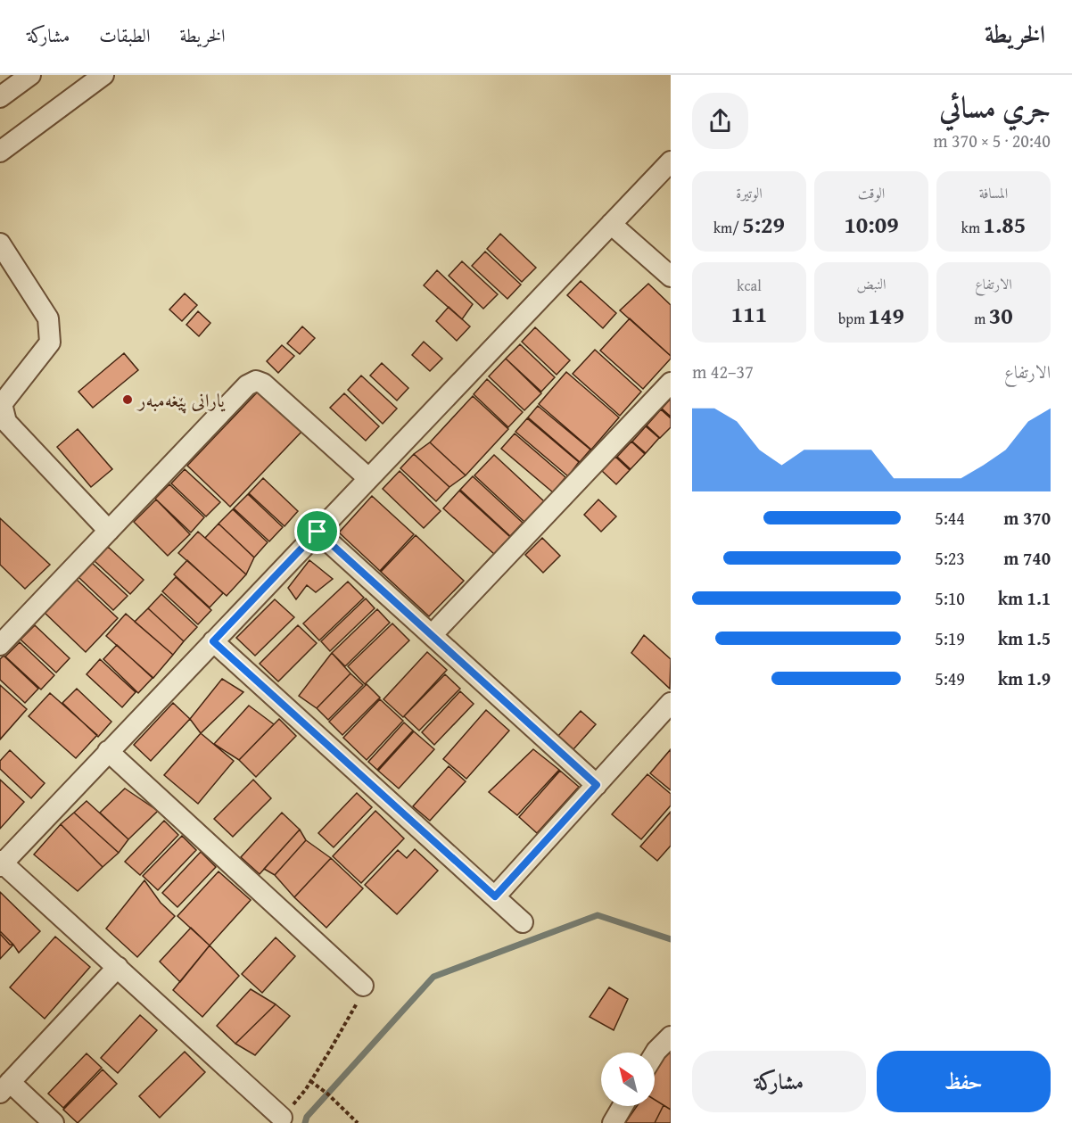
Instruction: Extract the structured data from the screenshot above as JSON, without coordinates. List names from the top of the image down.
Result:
{
  "places": ["یارانی پێغەمبەر"],
  "north": "top left",
  "page": {
    "header": "الخريطة",
    "nav": ["الخريطة", "الطبقات", "مشاركة"],
    "heading": ["جري مسائي", "20:40 · 5 × 370 m"],
    "stats": [
      ["المسافة", "1.85 km"],
      ["الوقت", "10:09"],
      ["الوتيرة", "5:29 /km"],
      ["الارتفاع", "30 m"],
      ["النبض", "149 bpm"],
      ["kcal", "111"]
    ],
    "chart": ["الارتفاع", "37–42 m"],
    "list": [
      {
        "name": "370 m",
        "note": "5:44"
      },
      {
        "name": "740 m",
        "note": "5:23"
      },
      {
        "name": "1.1 km",
        "note": "5:10"
      },
      {
        "name": "1.5 km",
        "note": "5:19"
      },
      {
        "name": "1.9 km",
        "note": "5:49"
      }
    ],
    "buttons": ["حفظ", "مشاركة"]
  }
}
